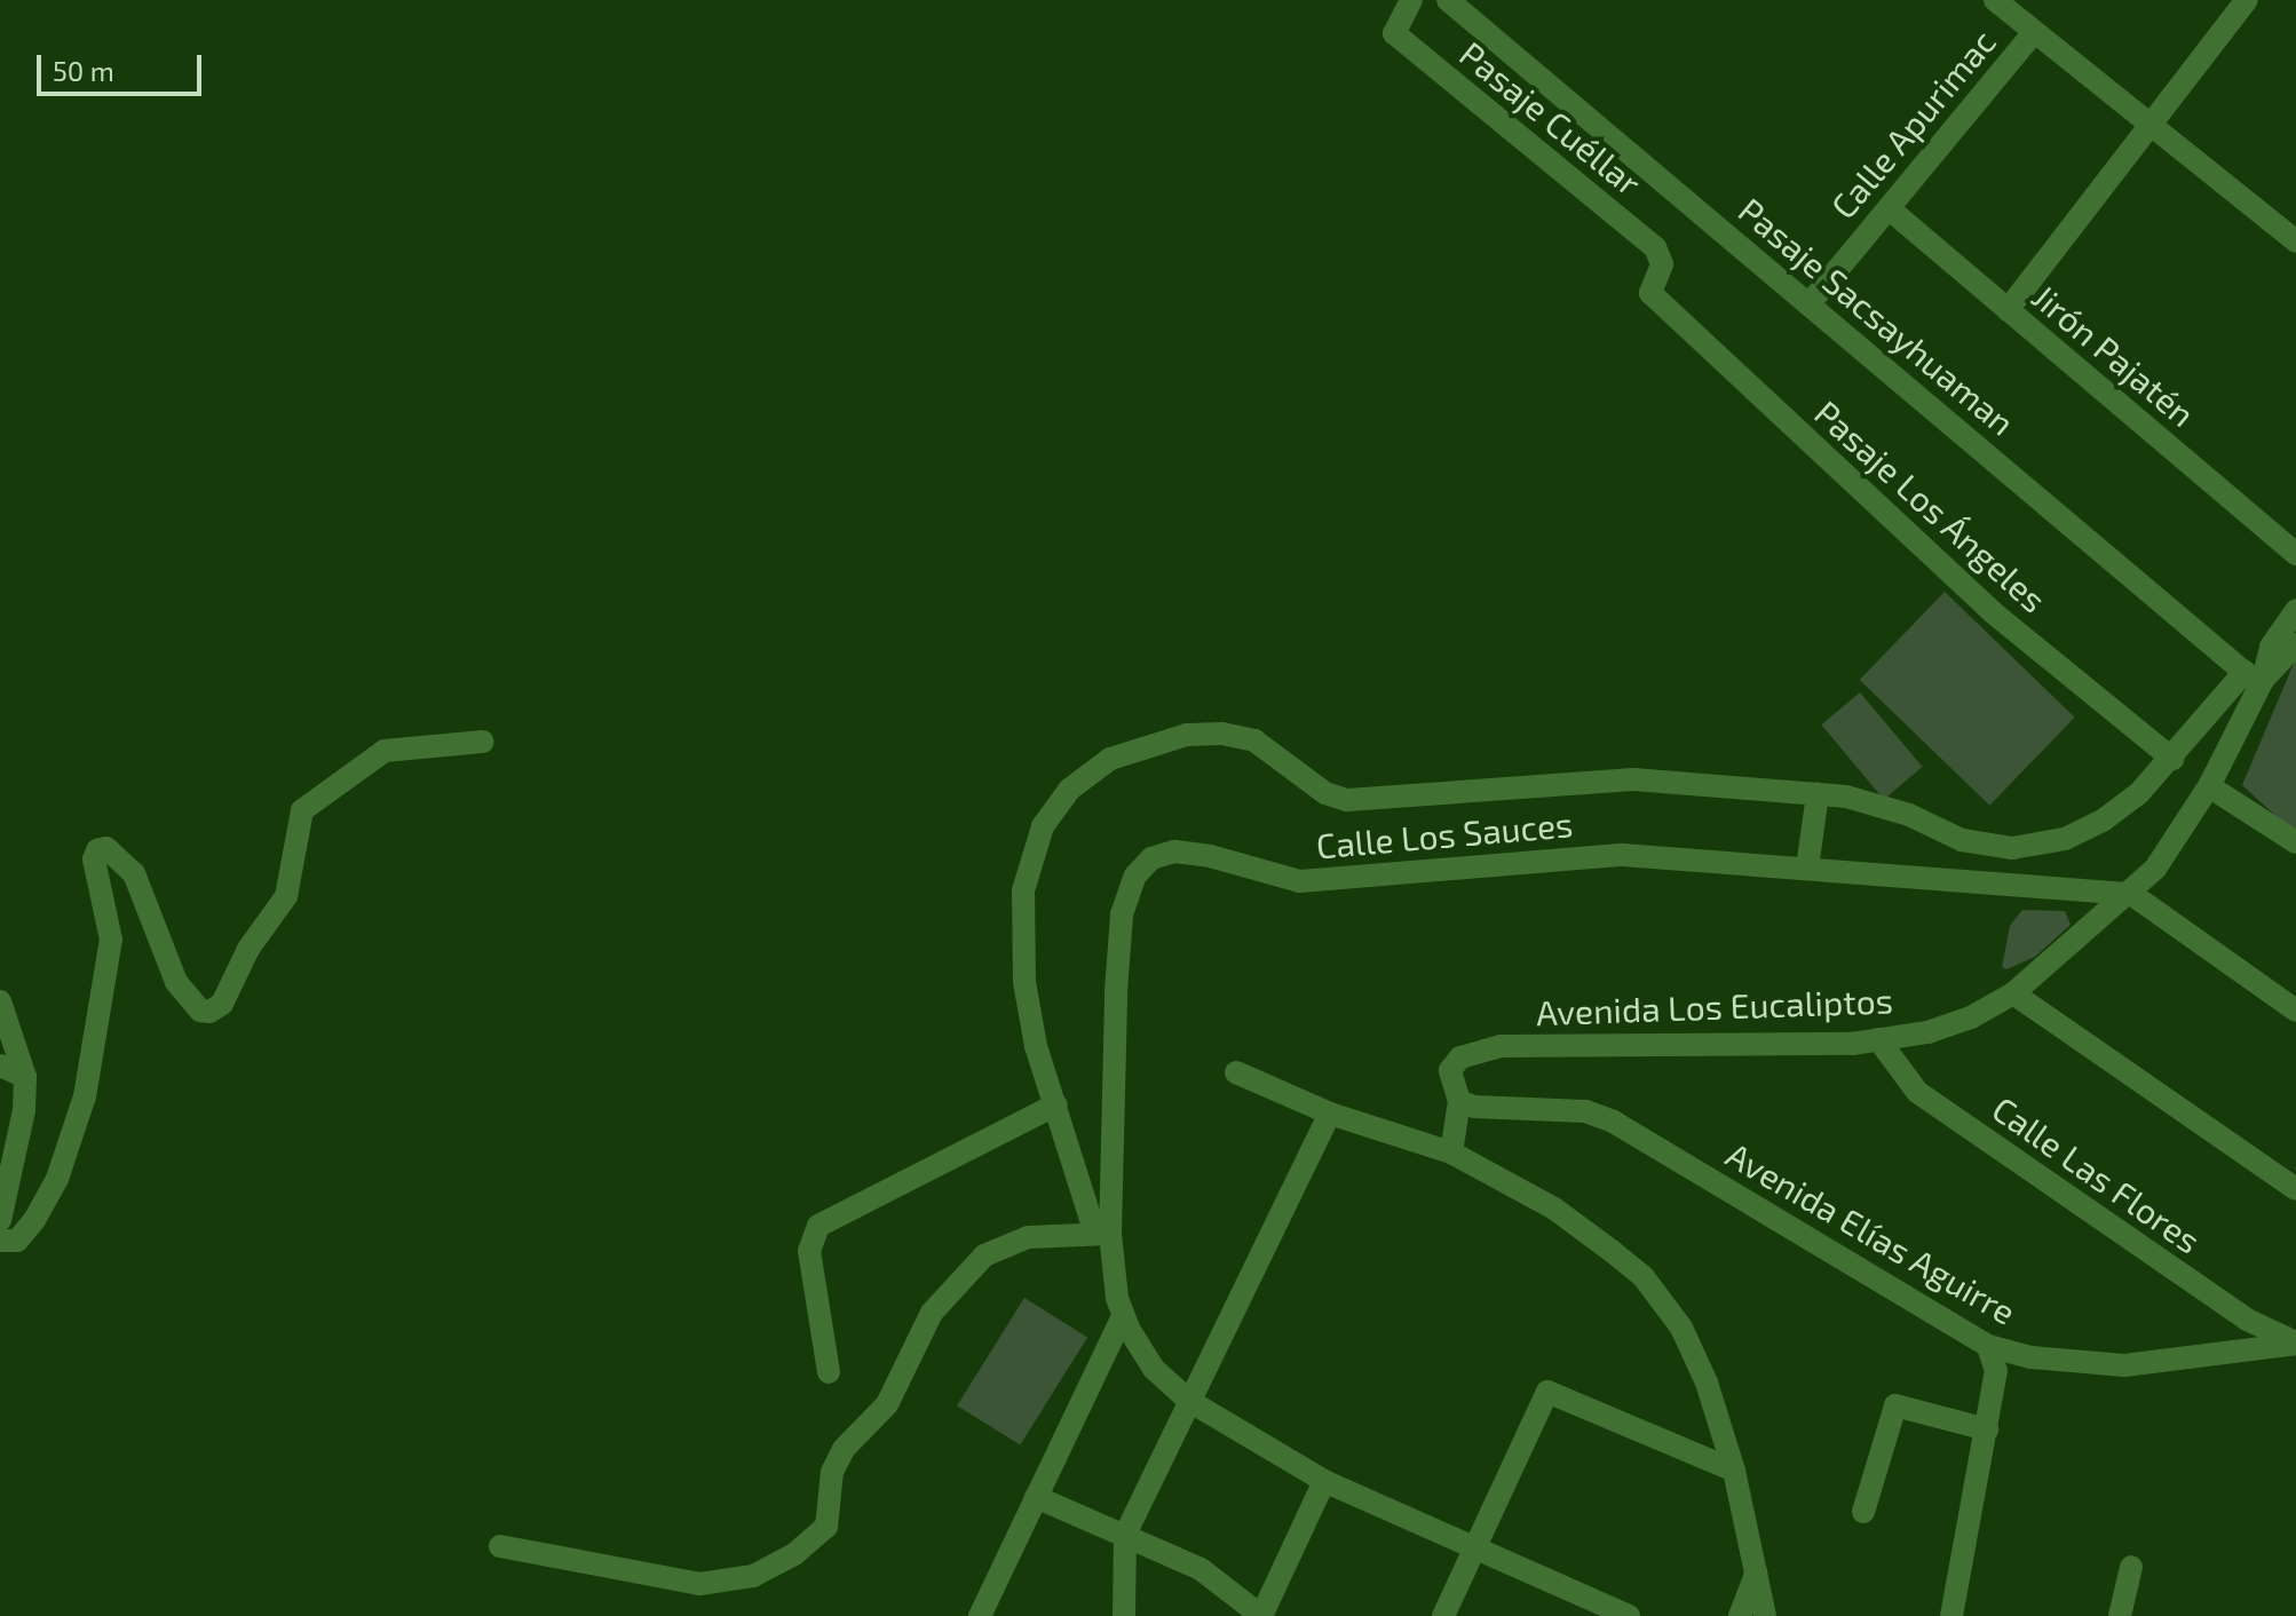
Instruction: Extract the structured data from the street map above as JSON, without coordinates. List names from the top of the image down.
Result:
{
  "streets": {
    "street": [
      "Pasaje Cuéllar",
      "Calle Apurimac",
      "Pasaje Sacsayhuaman",
      "Jirón Pajatén",
      "Pasaje Los Ángeles",
      "Calle Los Sauces",
      "Avenida Los Eucaliptos",
      "Calle Las Flores",
      "Avenida Elías Aguirre"
    ]
  },
  "crossings": [
    ["Pasaje Cuéllar", "Pasaje Los Ángeles"],
    ["Calle Apurimac", "Pasaje Sacsayhuaman"],
    ["Calle Apurimac", "Jirón Pajatén"],
    ["Pasaje Sacsayhuaman", "Avenida Los Eucaliptos"],
    ["Calle Los Sauces", "Avenida Los Eucaliptos"],
    ["Avenida Los Eucaliptos", "Calle Las Flores"],
    ["Avenida Los Eucaliptos", "Avenida Elías Aguirre"],
    ["Calle Las Flores", "Avenida Elías Aguirre"]
  ],
  "scale_bar": "50 m"
}
